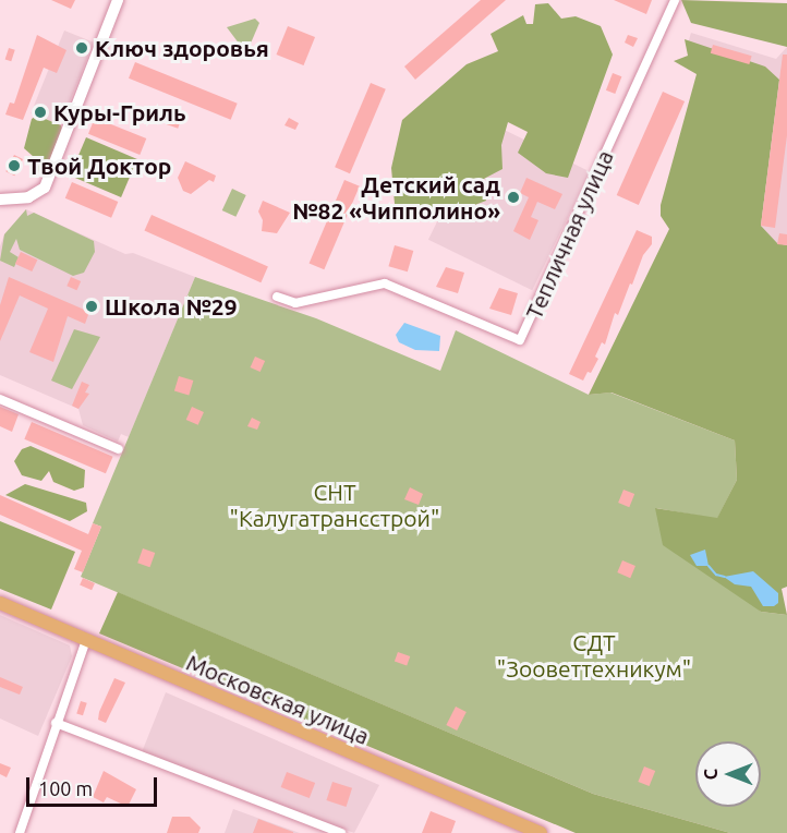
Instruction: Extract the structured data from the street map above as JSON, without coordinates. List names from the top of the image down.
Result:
{
  "streets": {
    "main road": ["Московская улица"],
    "street": ["Тепличная улица"]
  },
  "parks": ["СНТ \"Калугатрансстрой\"", "СДТ \"Зооветтехникум\""],
  "places": [
    "Ключ здоровья",
    "Куры-Гриль",
    "Твой Доктор",
    "Детский сад №82 «Чипполино»",
    "Школа №29"
  ],
  "scale_bar": "100 m",
  "north": "left"
}
